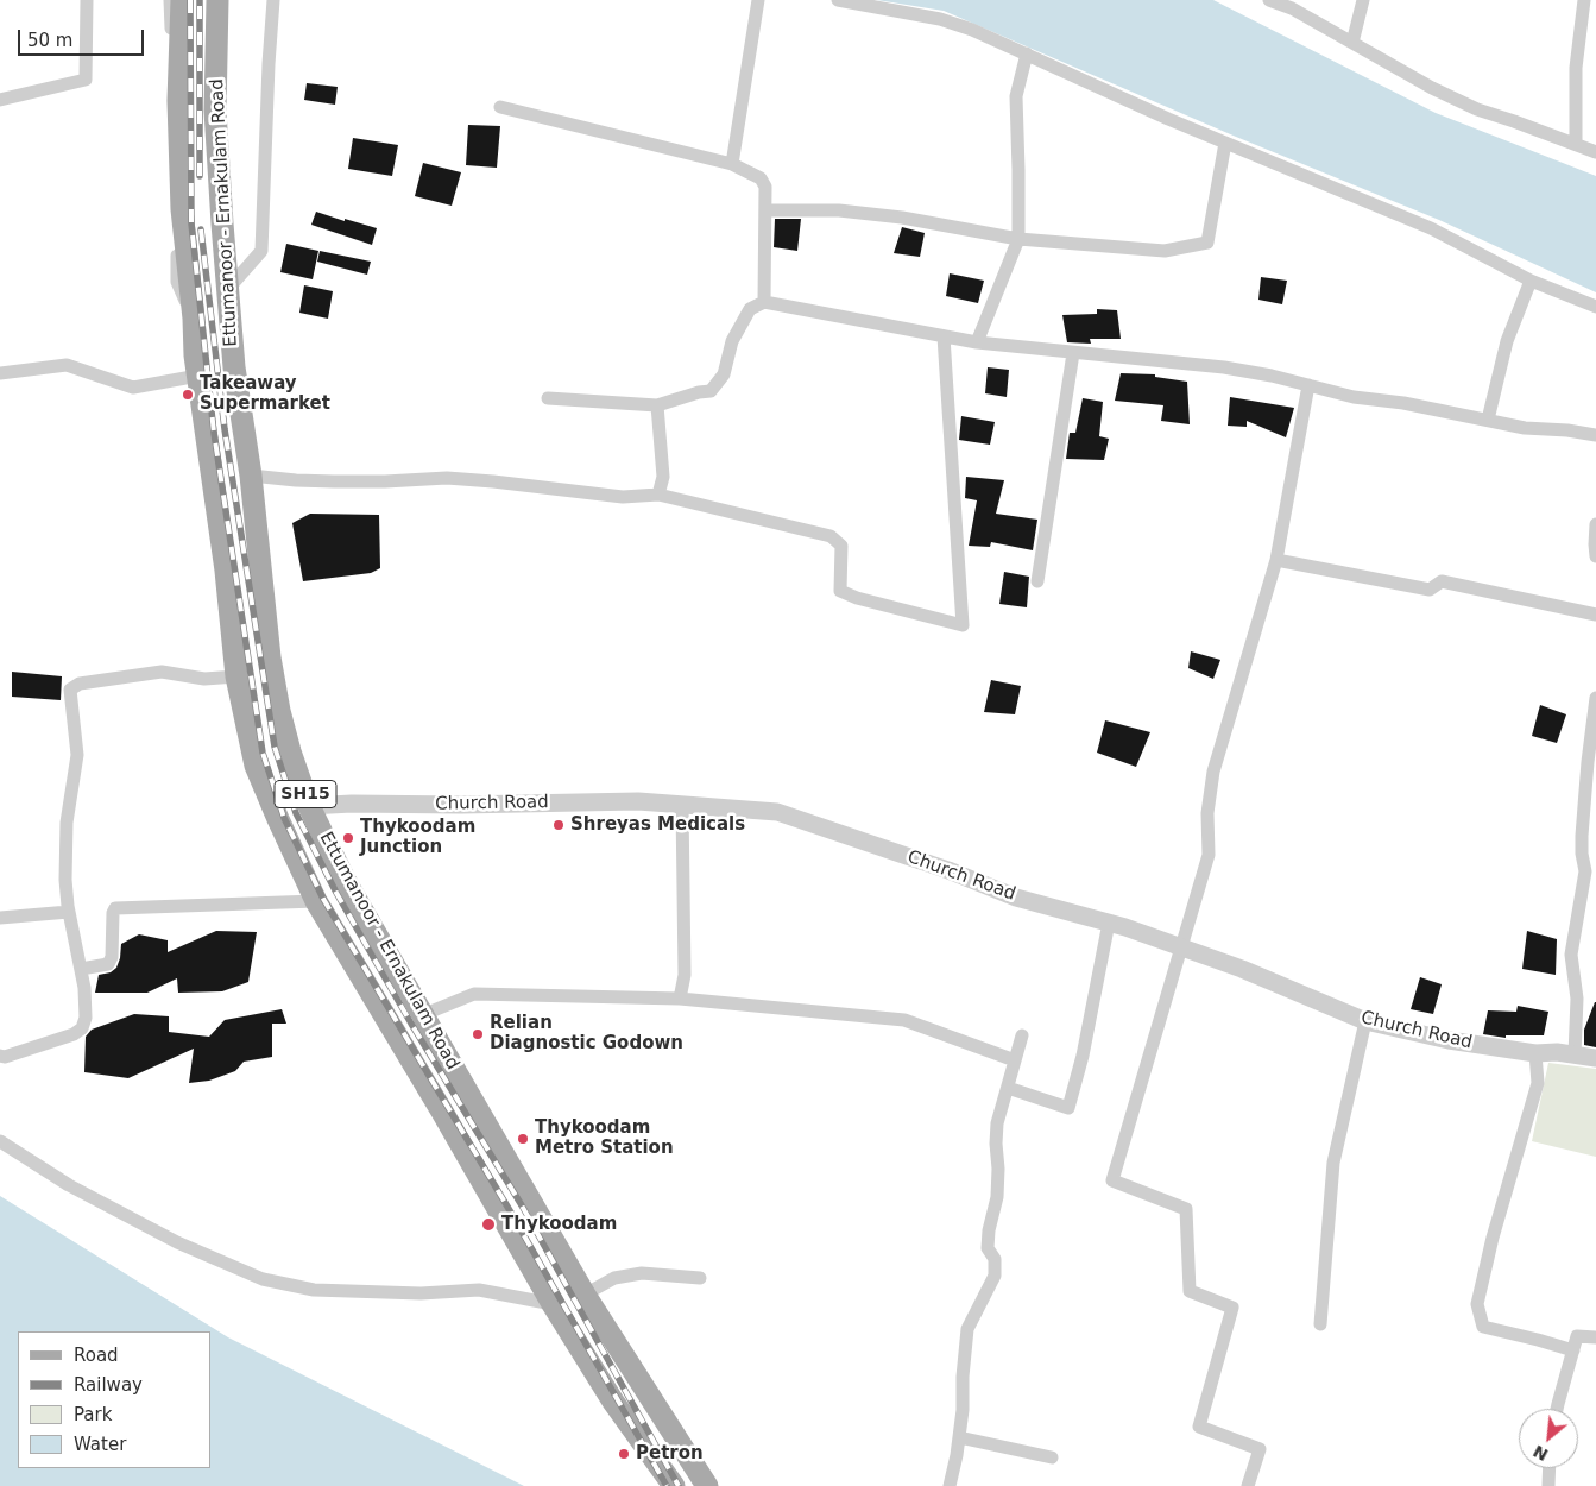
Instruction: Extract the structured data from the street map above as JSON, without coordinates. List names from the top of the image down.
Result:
{
  "streets": {
    "main road": ["Ettumanoor - Ernakulam Road", "SH15"],
    "street": ["Church Road"]
  },
  "crossings": [
    ["Ettumanoor - Ernakulam Road", "Church Road"]
  ],
  "places": [
    "Takeaway Supermarket",
    "Shreyas Medicals",
    "Thykoodam Junction",
    "Relian Diagnostic Godown",
    "Thykoodam Metro Station",
    "Thykoodam",
    "Petron"
  ],
  "legend": [
    "Road",
    "Railway",
    "Park",
    "Water"
  ],
  "scale_bar": "50 m",
  "north": "bottom left"
}
